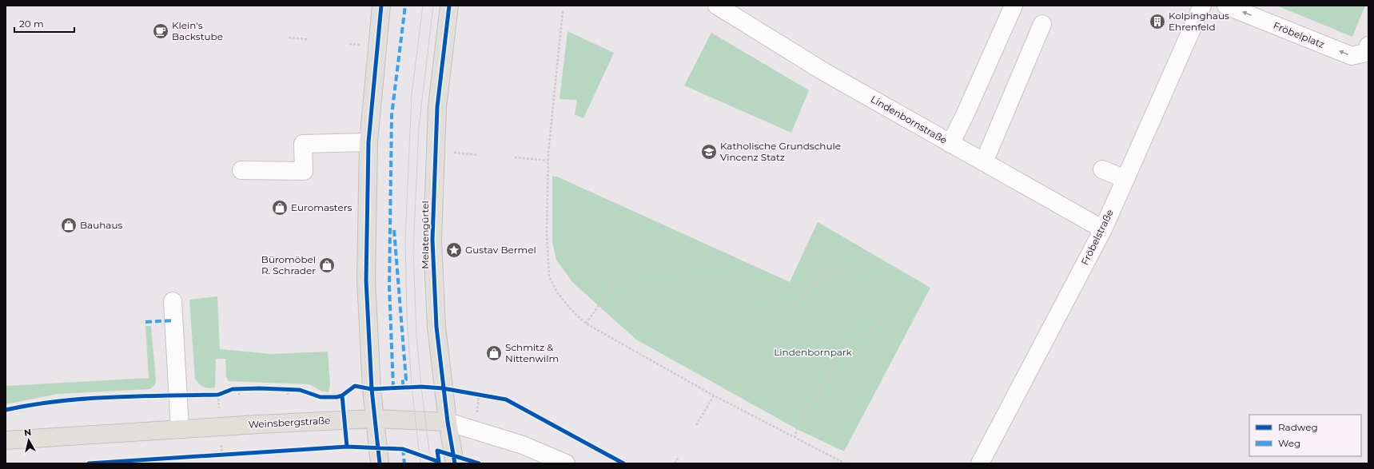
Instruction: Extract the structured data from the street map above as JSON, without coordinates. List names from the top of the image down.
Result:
{
  "streets": {
    "main road": ["Melatengürtel", "Weinsbergstraße"],
    "street": ["Fröbelplatz", "Lindenbornstraße", "Fröbelstraße"]
  },
  "crossings": [
    ["Lindenbornstraße", "Fröbelstraße"],
    ["Melatengürtel", "Weinsbergstraße"]
  ],
  "one_way": ["Fröbelplatz"],
  "parks": ["Lindenbornpark"],
  "places": {
    "building": ["Kolpinghaus Ehrenfeld"],
    "cafe": ["Klein's Backstube"],
    "school or university": ["Katholische Grundschule Vincenz Statz"],
    "shop": [
      "Euromasters",
      "Bauhaus",
      "Büromöbel R. Schrader",
      "Schmitz & Nittenwilm"
    ],
    "place": ["Gustav Bermel"]
  },
  "legend": ["Radweg", "Weg"],
  "scale_bar": "20 m",
  "north": "top"
}
